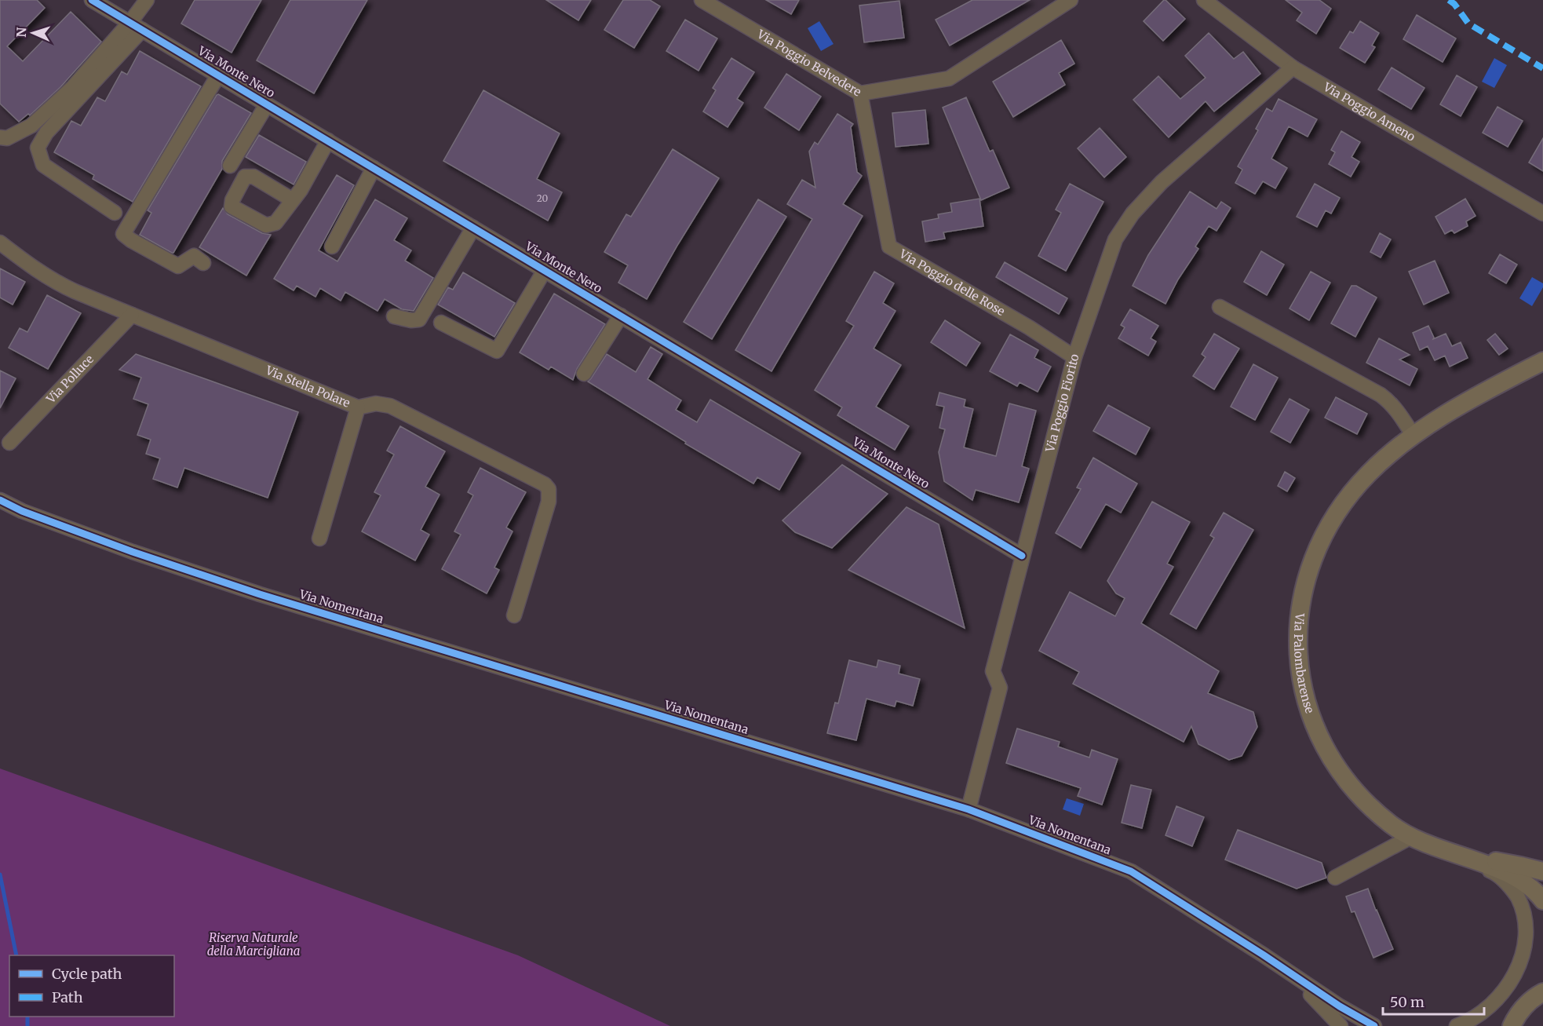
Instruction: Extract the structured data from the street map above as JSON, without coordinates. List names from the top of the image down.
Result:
{
  "streets": {
    "main road": ["Via Palombarense"],
    "street": [
      "Via Poggio Belvedere",
      "Via Monte Nero",
      "Via Poggio Ameno",
      "Via Poggio delle Rose",
      "Via Polluce",
      "Via Stella Polare",
      "Via Poggio Fiorito",
      "Via Nomentana"
    ]
  },
  "crossings": [
    ["Via Poggio Belvedere", "Via Poggio delle Rose"],
    ["Via Monte Nero", "Via Poggio Fiorito"],
    ["Via Poggio Ameno", "Via Poggio Fiorito"],
    ["Via Poggio delle Rose", "Via Poggio Fiorito"],
    ["Via Polluce", "Via Stella Polare"],
    ["Via Poggio Fiorito", "Via Nomentana"]
  ],
  "parks": ["Riserva Naturale della Marcigliana"],
  "house_numbers": ["20"],
  "legend": ["Cycle path", "Path"],
  "scale_bar": "50 m",
  "north": "left"
}
